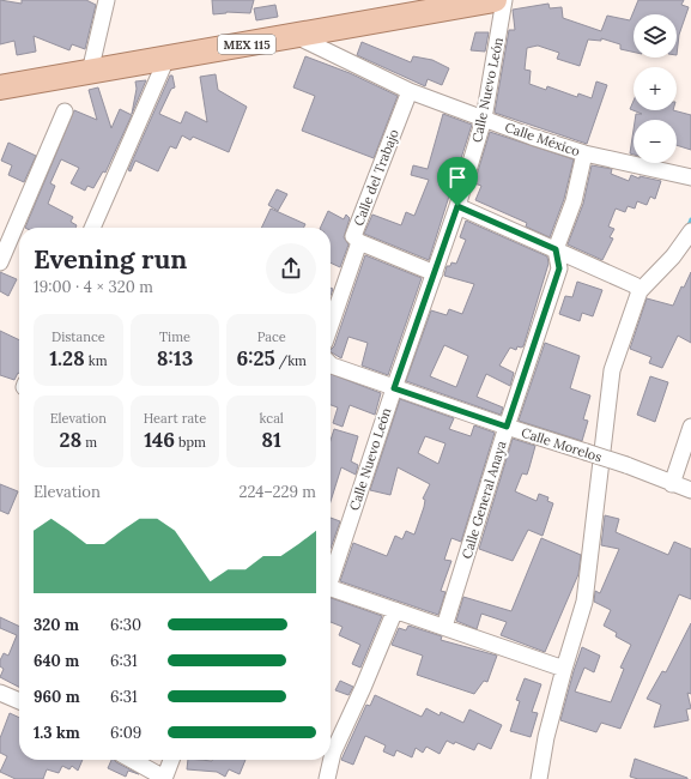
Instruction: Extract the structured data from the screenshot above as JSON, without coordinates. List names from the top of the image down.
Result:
{
  "streets": {
    "main road": ["MEX 115"],
    "street": [
      "Calle Nuevo León",
      "Calle México",
      "Calle del Trabajo",
      "Calle Morelos",
      "Calle General Anaya"
    ]
  },
  "crossings": [
    ["MEX 115", "Calle México"],
    ["Calle Nuevo León", "Calle México"],
    ["Calle Nuevo León", "Calle Morelos"],
    ["Calle México", "Calle del Trabajo"],
    ["Calle México", "Calle General Anaya"],
    ["Calle Morelos", "Calle General Anaya"]
  ],
  "page": {
    "map_buttons": ["+", "−"],
    "heading": ["Evening run", "19:00 · 4 × 320 m"],
    "stats": [
      ["Distance", "1.28 km"],
      ["Time", "8:13"],
      ["Pace", "6:25 /km"],
      ["Elevation", "28 m"],
      ["Heart rate", "146 bpm"],
      ["kcal", "81"]
    ],
    "chart": ["Elevation", "224–229 m"],
    "list": [
      {
        "name": "320 m",
        "note": "6:30"
      },
      {
        "name": "640 m",
        "note": "6:31"
      },
      {
        "name": "960 m",
        "note": "6:31"
      },
      {
        "name": "1.3 km",
        "note": "6:09"
      }
    ]
  }
}
